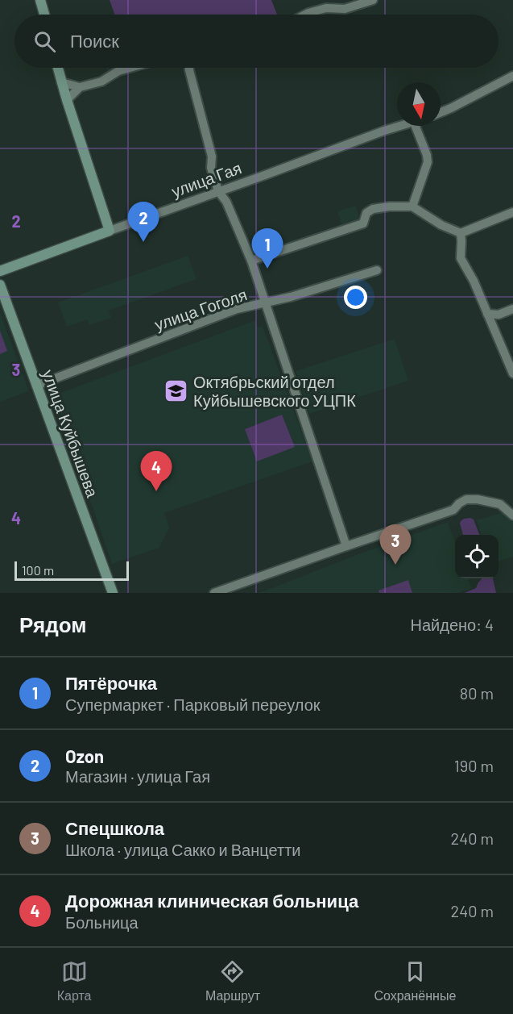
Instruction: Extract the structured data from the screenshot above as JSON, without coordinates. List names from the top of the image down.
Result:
{
  "streets": {
    "main road": ["улица Гая", "улица Куйбышева"],
    "street": ["улица Гоголя"]
  },
  "crossings": [
    ["улица Гоголя", "улица Куйбышева"]
  ],
  "places": {
    "school or university": ["Октябрьский отдел Куйбышевского УЦПК"]
  },
  "scale_bar": "100 m",
  "north": "bottom",
  "page": {
    "search": "Поиск",
    "pins": [
      "2",
      "1",
      "4",
      "3"
    ],
    "scale": "100 m",
    "heading": ["Рядом", "Найдено: 4"],
    "list": [
      {
        "mark": "1",
        "name": "Пятёрочка",
        "note": "Супермаркет · Парковый переулок",
        "value": "80 m"
      },
      {
        "mark": "2",
        "name": "Ozon",
        "note": "Магазин · улица Гая",
        "value": "190 m"
      },
      {
        "mark": "3",
        "name": "Спецшкола",
        "note": "Школа · улица Сакко и Ванцетти",
        "value": "240 m"
      },
      {
        "mark": "4",
        "name": "Дорожная клиническая больница",
        "note": "Больница",
        "value": "240 m"
      }
    ],
    "nav": ["Карта", "Маршрут", "Сохранённые"]
  },
  "grid": {
    "rows": ["2", "3", "4"]
  }
}
